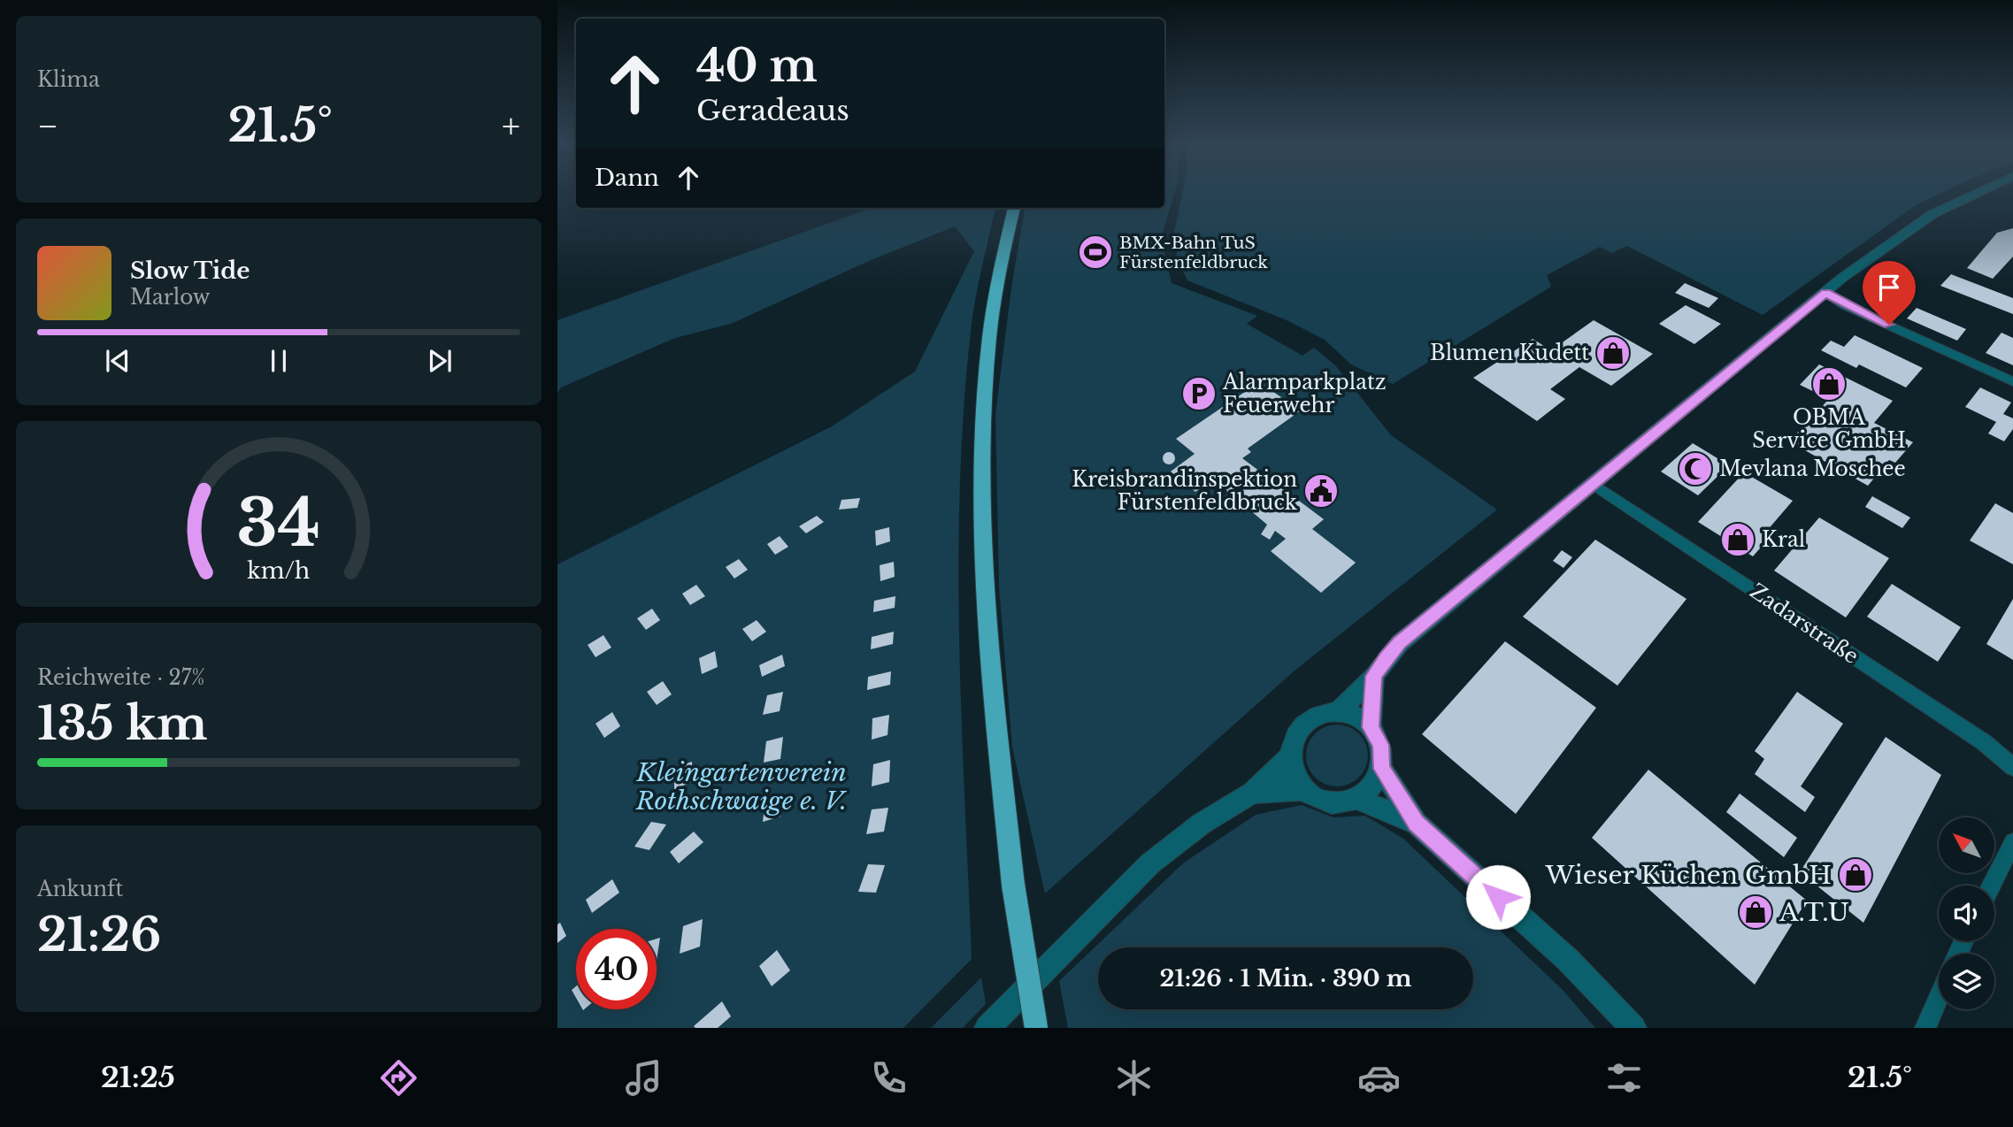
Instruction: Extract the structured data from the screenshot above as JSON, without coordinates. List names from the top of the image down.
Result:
{
  "streets": {
    "street": ["Zadarstraße"]
  },
  "parks": ["Kleingartenverein Rothschwaige e. V."],
  "places": {
    "sports": ["BMX-Bahn TuS Fürstenfeldbruck"],
    "shop": [
      "Blumen Kudett",
      "OBMA Service GmbH",
      "Kral",
      "Wieser Küchen GmbH",
      "A.T.U"
    ],
    "parking": ["Alarmparkplatz Feuerwehr"],
    "mosque": ["Mevlana Moschee"],
    "public building": ["Kreisbrandinspektion Fürstenfeldbruck"]
  },
  "north": "top left",
  "page": {
    "tile": [
      "Klima",
      ["Reichweite · 27%", "135 km"],
      ["Ankunft", "21:26"]
    ],
    "turn": ["40 m", "Geradeaus"],
    "heat": ["−", "21.5°", "+"],
    "then": "Dann",
    "song": ["Slow Tide", "Marlow"],
    "limit": "40",
    "trip": "21:26 · 1 Min. · 390 m",
    "tabs": ["21:25", "21.5°"],
    "gauge": ["34", "km/h"]
  }
}
